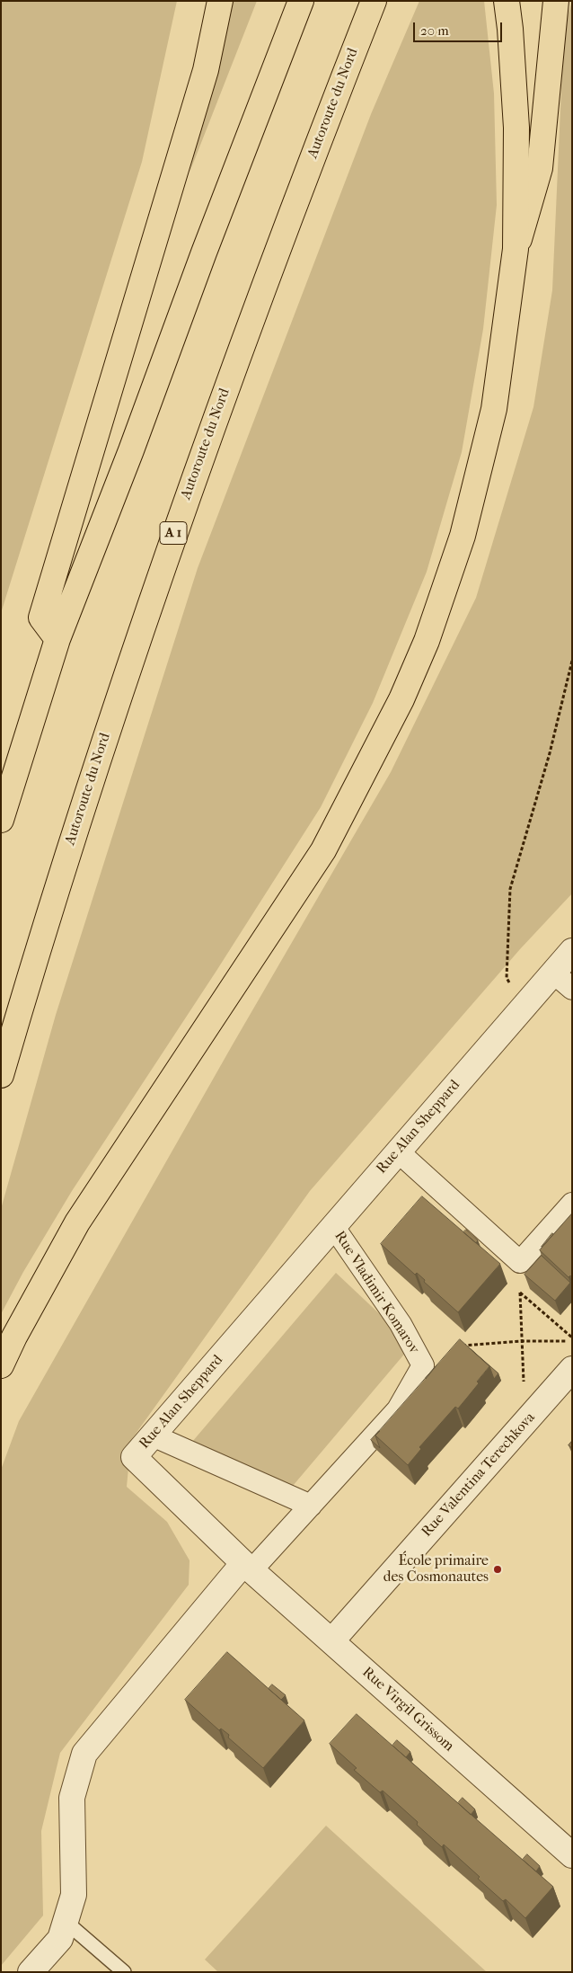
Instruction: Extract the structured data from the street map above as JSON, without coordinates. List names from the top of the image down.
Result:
{
  "streets": {
    "main road": ["Autoroute du Nord", "A 1"],
    "street": [
      "Rue Alan Sheppard",
      "Rue Vladimir Komarov",
      "Rue Valentina Terechkova",
      "Rue Virgil Grissom"
    ]
  },
  "crossings": [
    ["Rue Alan Sheppard", "Rue Vladimir Komarov"],
    ["Rue Alan Sheppard", "Rue Virgil Grissom"],
    ["Rue Vladimir Komarov", "Rue Virgil Grissom"],
    ["Rue Valentina Terechkova", "Rue Virgil Grissom"]
  ],
  "places": ["École primaire des Cosmonautes"],
  "scale_bar": "20 m"
}
